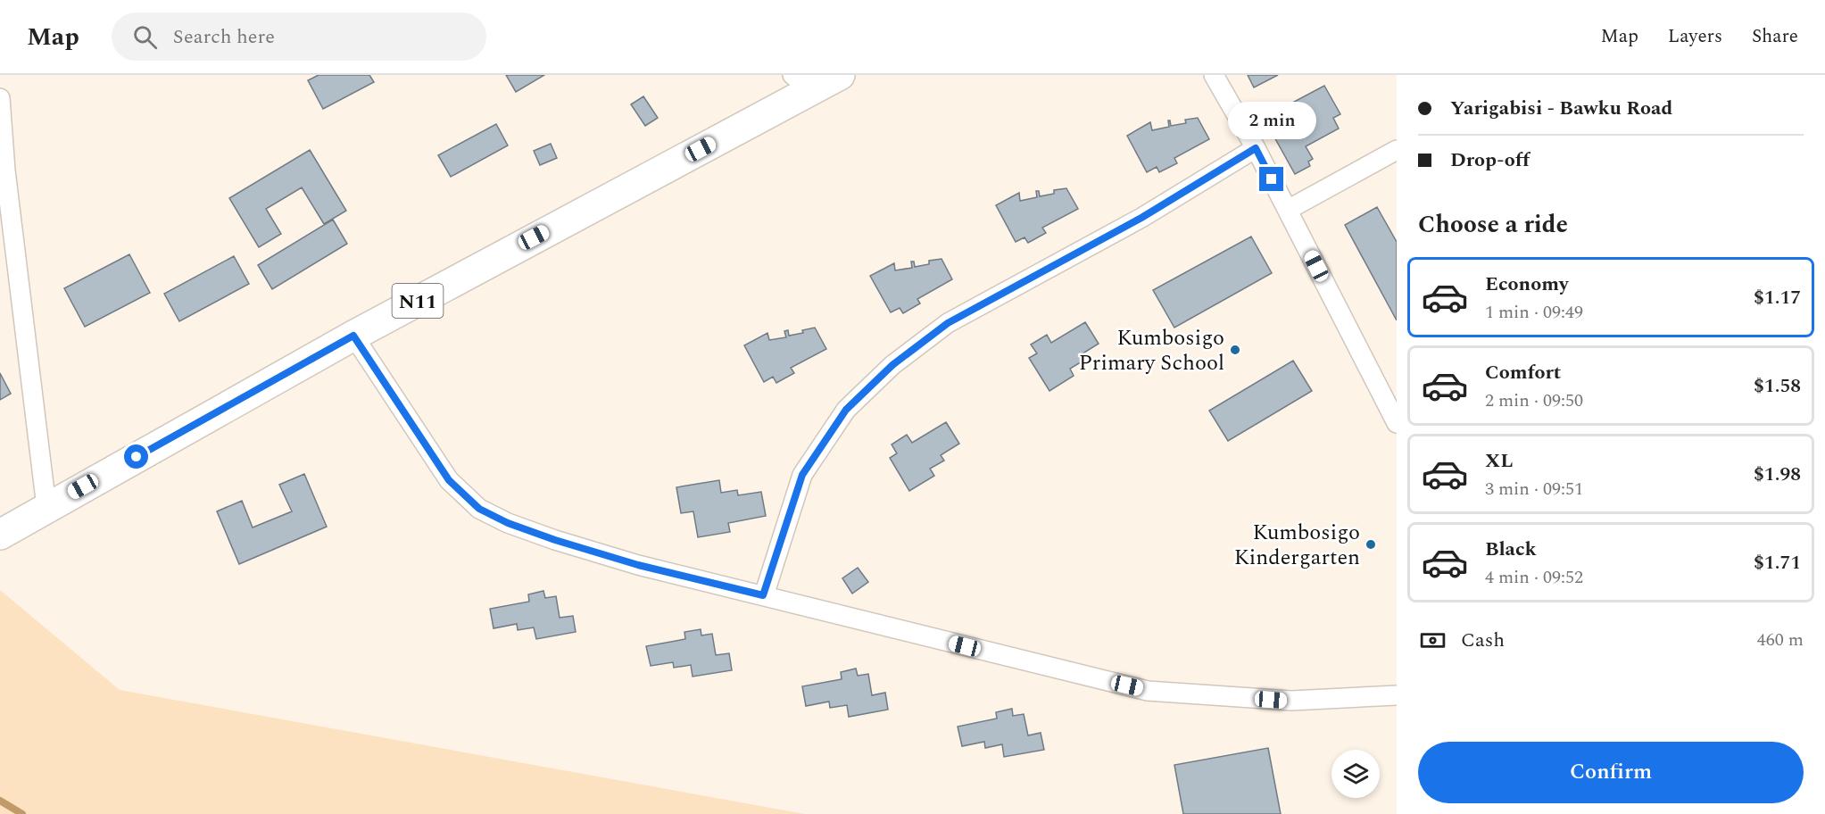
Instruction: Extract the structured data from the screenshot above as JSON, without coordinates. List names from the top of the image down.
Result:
{
  "streets": {
    "highway": ["N11"]
  },
  "places": ["Kumbosigo Primary School", "Kumbosigo Kindergarten"],
  "page": {
    "header": "Map",
    "search": "Search here",
    "nav": ["Map", "Layers", "Share"],
    "banner": ["Yarigabisi - Bawku Road", "Drop-off"],
    "bubble": "2 min",
    "heading": "Choose a ride",
    "list": [
      {
        "name": "Economy",
        "note": "1 min · 09:49",
        "value": "$1.17"
      },
      {
        "name": "Comfort",
        "note": "2 min · 09:50",
        "value": "$1.58"
      },
      {
        "name": "XL",
        "note": "3 min · 09:51",
        "value": "$1.98"
      },
      {
        "name": "Black",
        "note": "4 min · 09:52",
        "value": "$1.71"
      }
    ],
    "pay": ["Cash", "460 m"],
    "buttons": "Confirm"
  }
}
